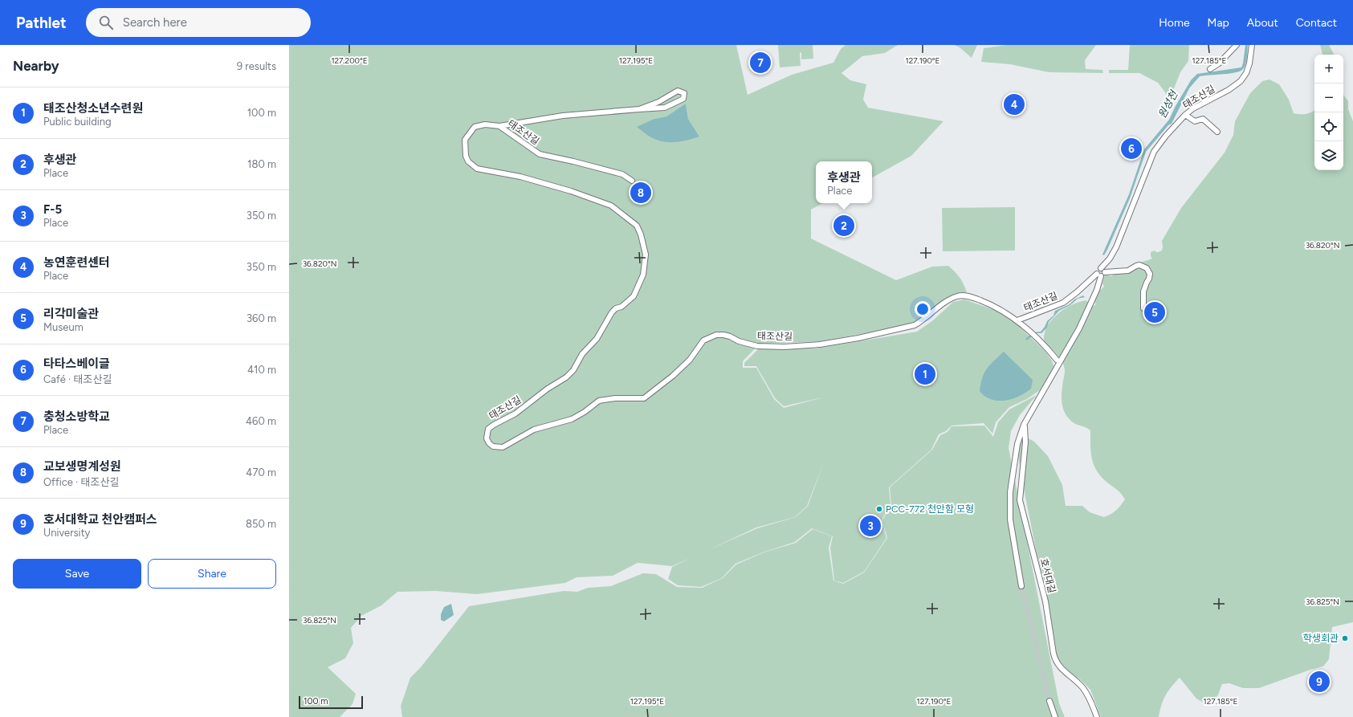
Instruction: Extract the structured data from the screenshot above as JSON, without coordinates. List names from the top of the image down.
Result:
{
  "streets": {
    "street": ["태조산길", "호서대길"]
  },
  "water": ["원성천"],
  "places": ["PCC-772 천안함 모형", "학생회관"],
  "scale_bar": "100 m",
  "page": {
    "header": "Pathlet",
    "search": "Search here",
    "nav": [
      "Home",
      "Map",
      "About",
      "Contact"
    ],
    "heading": ["Nearby", "9 results"],
    "pins": [
      "7",
      "4",
      "6",
      "8",
      "2",
      "5",
      "1",
      "3",
      "9"
    ],
    "map_buttons": ["+", "−"],
    "list": [
      {
        "mark": "1",
        "name": "태조산청소년수련원",
        "note": "Public building",
        "value": "100 m"
      },
      {
        "mark": "2",
        "name": "후생관",
        "note": "Place",
        "value": "180 m"
      },
      {
        "mark": "3",
        "name": "F-5",
        "note": "Place",
        "value": "350 m"
      },
      {
        "mark": "4",
        "name": "농연훈련센터",
        "note": "Place",
        "value": "350 m"
      },
      {
        "mark": "5",
        "name": "리각미술관",
        "note": "Museum",
        "value": "360 m"
      },
      {
        "mark": "6",
        "name": "타타스베이글",
        "note": "Café · 태조산길",
        "value": "410 m"
      },
      {
        "mark": "7",
        "name": "충청소방학교",
        "note": "Place",
        "value": "460 m"
      },
      {
        "mark": "8",
        "name": "교보생명계성원",
        "note": "Office · 태조산길",
        "value": "470 m"
      },
      {
        "mark": "9",
        "name": "호서대학교 천안캠퍼스",
        "note": "University",
        "value": "850 m"
      }
    ],
    "popup": ["후생관", "Place"],
    "buttons": ["Save", "Share"],
    "scale": "100 m"
  },
  "coordinates": [
    "127.200°E",
    "127.195°E",
    "127.190°E",
    "127.185°E",
    "36.820°N",
    "36.825°N"
  ]
}
